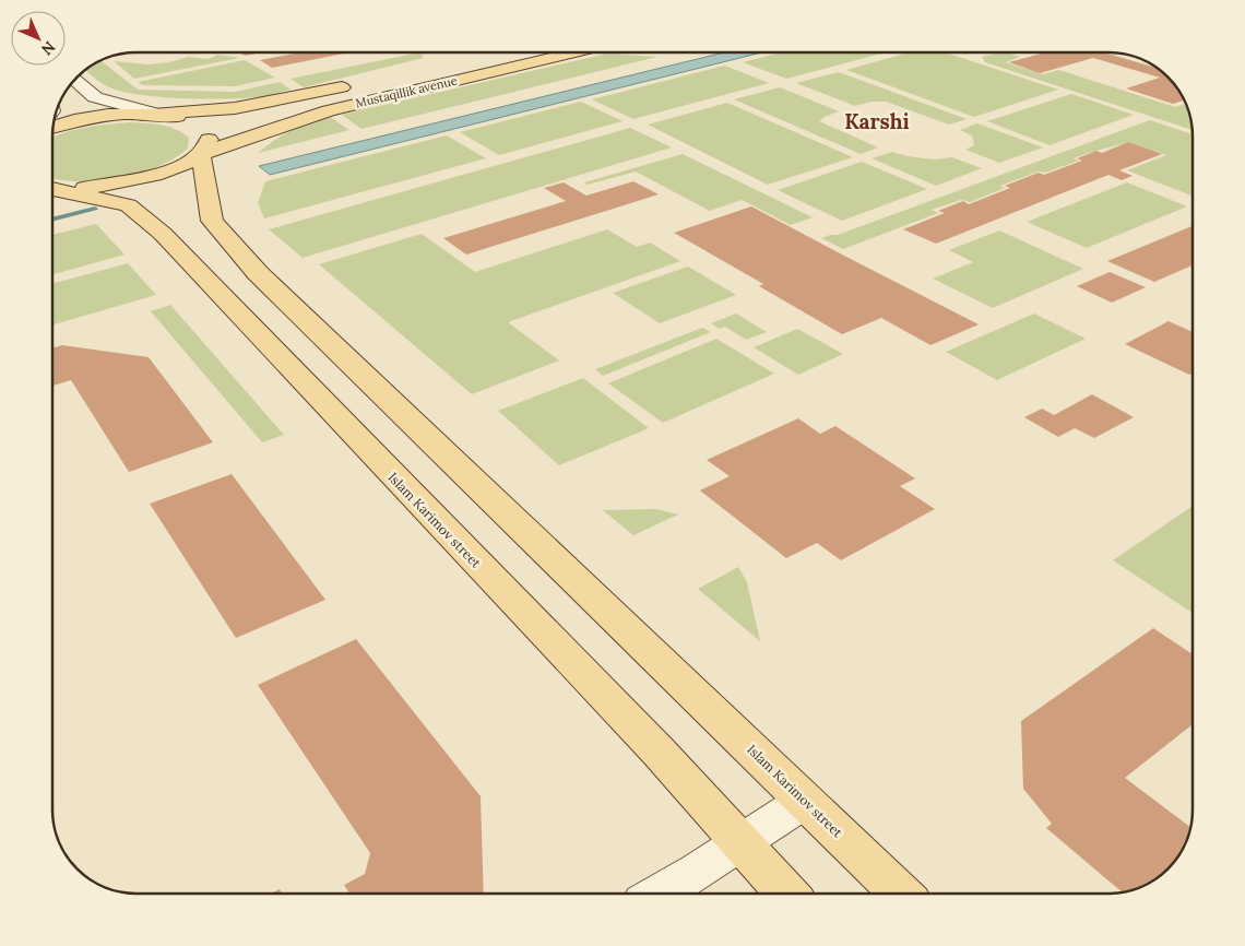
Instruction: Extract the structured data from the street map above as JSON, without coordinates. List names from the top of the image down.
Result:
{
  "streets": {
    "main road": ["Mustaqillik avenue", "Islam Karimov street"]
  },
  "crossings": [
    ["Mustaqillik avenue", "Islam Karimov street"]
  ],
  "districts": ["Karshi"],
  "north": "bottom right"
}
